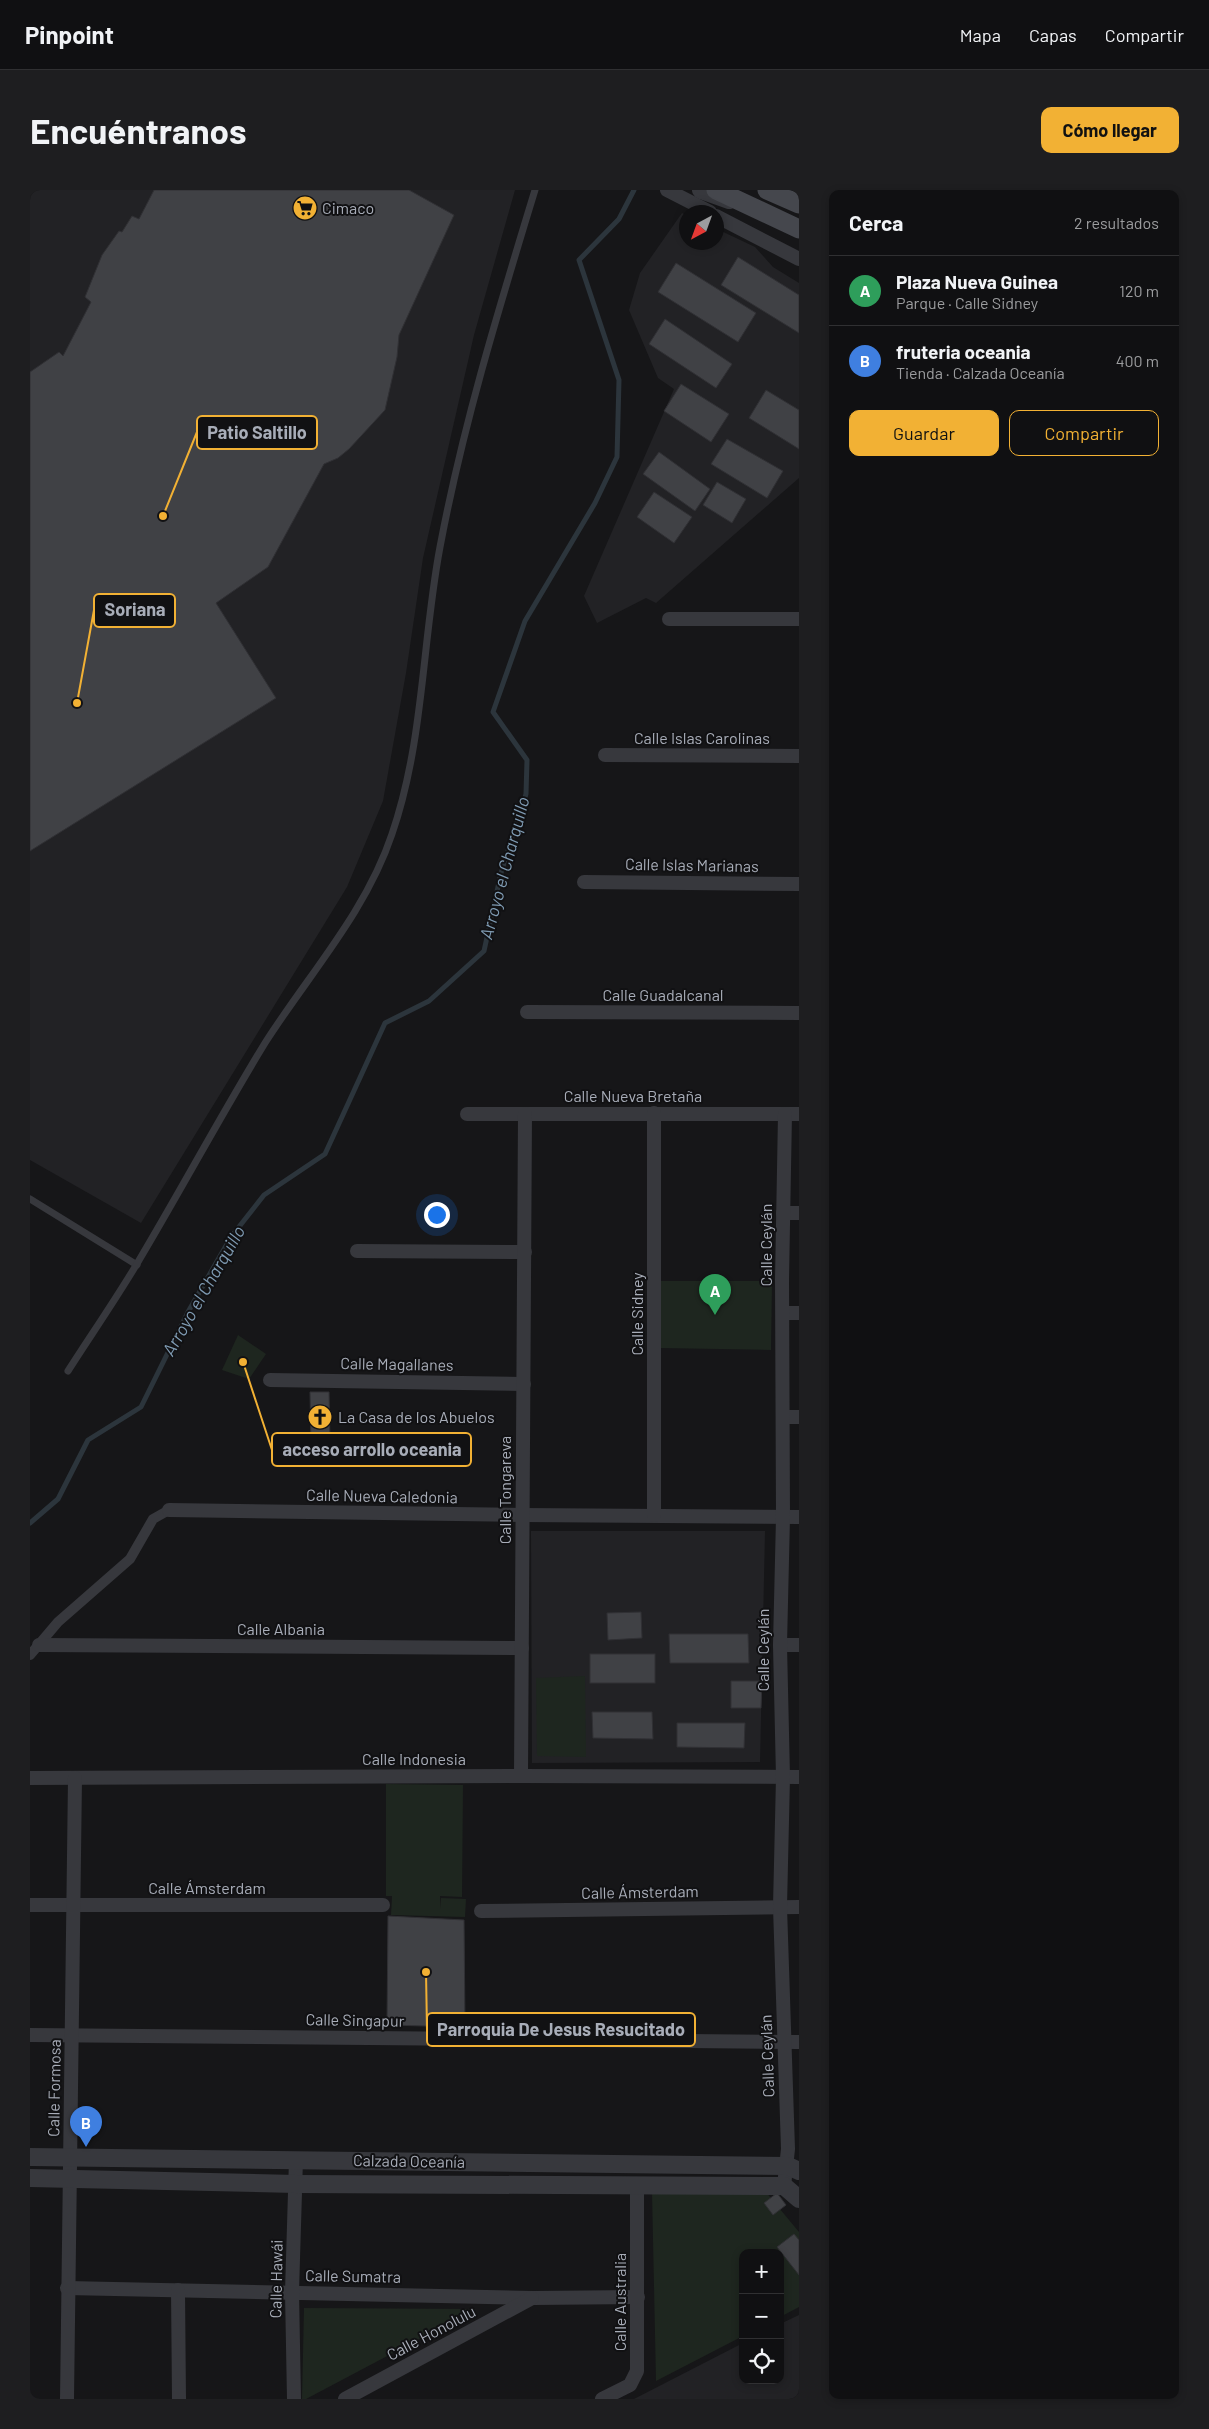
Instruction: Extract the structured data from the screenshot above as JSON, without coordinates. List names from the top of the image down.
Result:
{
  "streets": {
    "street": [
      "Calle Islas Carolinas",
      "Calle Islas Marianas",
      "Calle Guadalcanal",
      "Calle Nueva Bretaña",
      "Calle Ceylán",
      "Calle Sidney",
      "Calle Magallanes",
      "Calle Tongareva",
      "Calle Nueva Caledonia",
      "Calle Albania",
      "Calle Indonesia",
      "Calle Ámsterdam",
      "Calle Singapur",
      "Calle Formosa",
      "Calzada Oceanía",
      "Calle Sumatra",
      "Calle Hawái",
      "Calle Australia",
      "Calle Honolulu"
    ]
  },
  "crossings": [
    ["Calle Nueva Bretaña", "Calle Ceylán"],
    ["Calle Nueva Bretaña", "Calle Sidney"],
    ["Calle Nueva Bretaña", "Calle Tongareva"],
    ["Calle Ceylán", "Calle Nueva Caledonia"],
    ["Calle Ceylán", "Calle Indonesia"],
    ["Calle Ceylán", "Calle Ámsterdam"],
    ["Calle Ceylán", "Calle Singapur"],
    ["Calle Ceylán", "Calzada Oceanía"],
    ["Calle Sidney", "Calle Nueva Caledonia"],
    ["Calle Magallanes", "Calle Tongareva"],
    ["Calle Tongareva", "Calle Nueva Caledonia"],
    ["Calle Tongareva", "Calle Albania"],
    ["Calle Tongareva", "Calle Indonesia"],
    ["Calle Nueva Caledonia", "Calle Albania"],
    ["Calle Indonesia", "Calle Formosa"],
    ["Calle Ámsterdam", "Calle Formosa"],
    ["Calle Singapur", "Calle Formosa"],
    ["Calle Formosa", "Calzada Oceanía"],
    ["Calle Formosa", "Calle Sumatra"],
    ["Calzada Oceanía", "Calle Hawái"],
    ["Calzada Oceanía", "Calle Australia"],
    ["Calle Sumatra", "Calle Hawái"],
    ["Calle Sumatra", "Calle Australia"],
    ["Calle Sumatra", "Calle Honolulu"]
  ],
  "water": ["Arroyo el Charquillo"],
  "places": {
    "supermarket": ["Cimaco"],
    "other": [
      "Patio Saltillo",
      "Soriana",
      "acceso arrollo oceania",
      "Parroquia De Jesus Resucitado"
    ],
    "church": ["La Casa de los Abuelos"]
  },
  "north": "bottom left",
  "page": {
    "header": "Pinpoint",
    "nav": ["Mapa", "Capas", "Compartir"],
    "buttons": [
      "Cómo llegar",
      ["Guardar", "Compartir"]
    ],
    "title": "Encuéntranos",
    "heading": ["Cerca", "2 resultados"],
    "list": [
      {
        "mark": "A",
        "name": "Plaza Nueva Guinea",
        "note": "Parque · Calle Sidney",
        "value": "120 m"
      },
      {
        "mark": "B",
        "name": "fruteria oceania",
        "note": "Tienda · Calzada Oceanía",
        "value": "400 m"
      }
    ],
    "pins": ["A", "B"],
    "map_buttons": ["+", "−"]
  }
}
